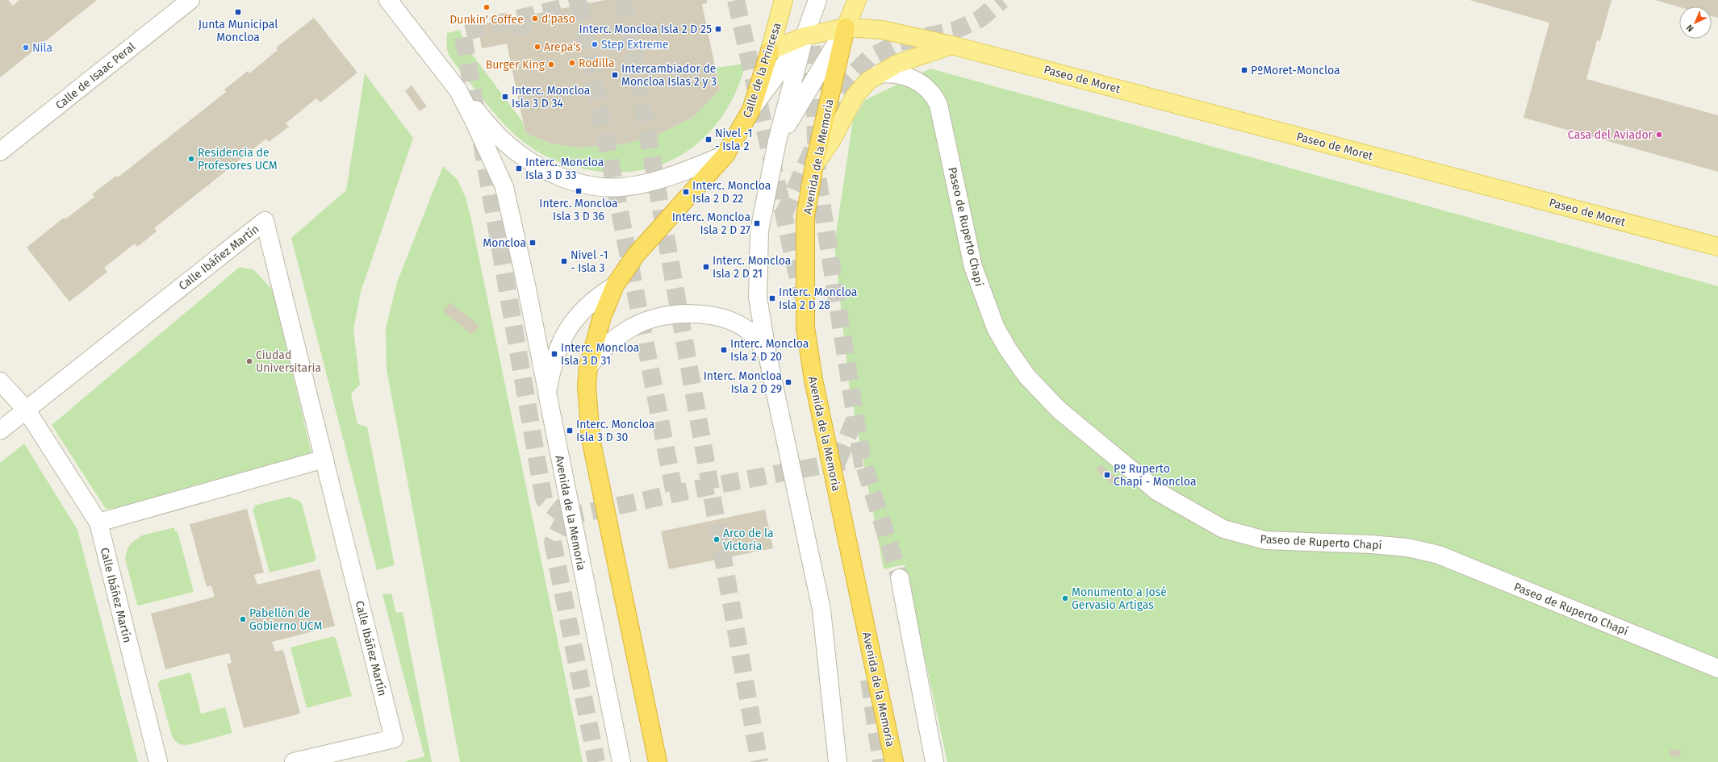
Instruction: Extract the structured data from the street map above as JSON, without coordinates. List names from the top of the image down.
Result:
{
  "streets": {
    "highway": ["Calle de la Princesa", "Avenida de la Memoria"],
    "main road": ["Paseo de Moret"],
    "street": ["Calle de Isaac Peral", "Paseo de Ruperto Chapí", "Calle Ibáñez Martín"]
  },
  "crossings": [
    ["Calle de la Princesa", "Paseo de Moret"],
    ["Calle de la Princesa", "Avenida de la Memoria"],
    ["Paseo de Moret", "Avenida de la Memoria"]
  ],
  "places": {
    "other": [
      "Dunkin' Coffee",
      "d'paso",
      "Step Extreme",
      "Arepa's",
      "Nila",
      "Rodilla",
      "Burger King",
      "Casa del Aviador",
      "Residencia de Profesores UCM",
      "Ciudad Universitaria",
      "Arco de la Victoria",
      "Monumento a José Gervasio Artigas",
      "Pabellón de Gobierno UCM"
    ],
    "transit": [
      "Junta Municipal Moncloa",
      "Interc. Moncloa Isla 2 D 25",
      "PºMoret-Moncloa",
      "Intercambiador de Moncloa Islas 2 y 3",
      "Interc. Moncloa Isla 3 D 34",
      "Nivel -1 - Isla 2",
      "Interc. Moncloa Isla 3 D 33",
      "Interc. Moncloa Isla 3 D 36",
      "Interc. Moncloa Isla 2 D 22",
      "Interc. Moncloa Isla 2 D 27",
      "Moncloa",
      "Nivel -1 - Isla 3",
      "Interc. Moncloa Isla 2 D 21",
      "Interc. Moncloa Isla 2 D 28",
      "Interc. Moncloa Isla 2 D 20",
      "Interc. Moncloa Isla 3 D 31",
      "Interc. Moncloa Isla 2 D 29",
      "Interc. Moncloa Isla 3 D 30",
      "Pº Ruperto Chapí - Moncloa"
    ]
  },
  "north": "bottom left"
}
